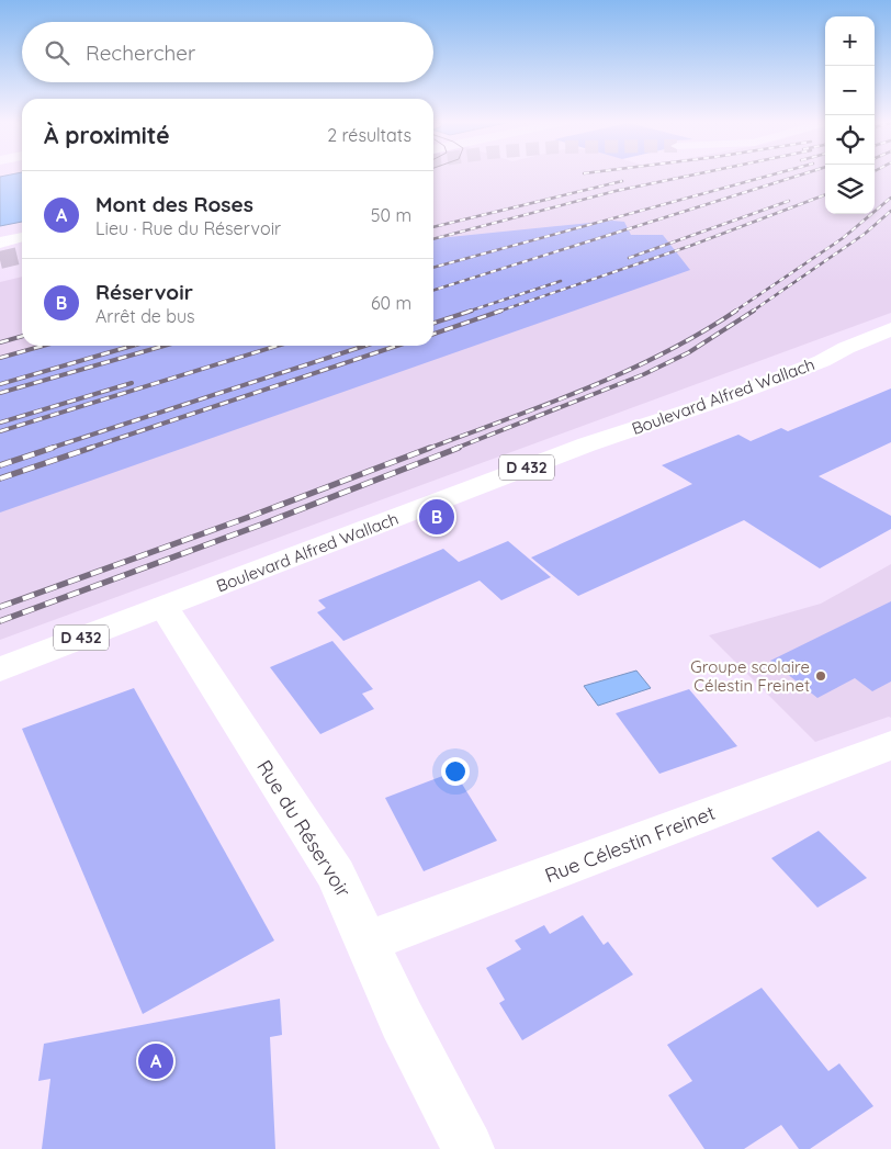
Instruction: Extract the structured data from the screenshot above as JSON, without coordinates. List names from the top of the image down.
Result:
{
  "streets": {
    "street": [
      "Boulevard Alfred Wallach",
      "D 432",
      "Rue du Réservoir",
      "Rue Célestin Freinet"
    ]
  },
  "crossings": [
    ["Boulevard Alfred Wallach", "Rue du Réservoir"],
    ["Rue du Réservoir", "Rue Célestin Freinet"]
  ],
  "places": ["Groupe scolaire Célestin Freinet"],
  "page": {
    "map_buttons": ["+", "−"],
    "search": "Rechercher",
    "heading": ["À proximité", "2 résultats"],
    "list": [
      {
        "mark": "A",
        "name": "Mont des Roses",
        "note": "Lieu · Rue du Réservoir",
        "value": "50 m"
      },
      {
        "mark": "B",
        "name": "Réservoir",
        "note": "Arrêt de bus",
        "value": "60 m"
      }
    ],
    "pins": ["B", "A"]
  }
}
